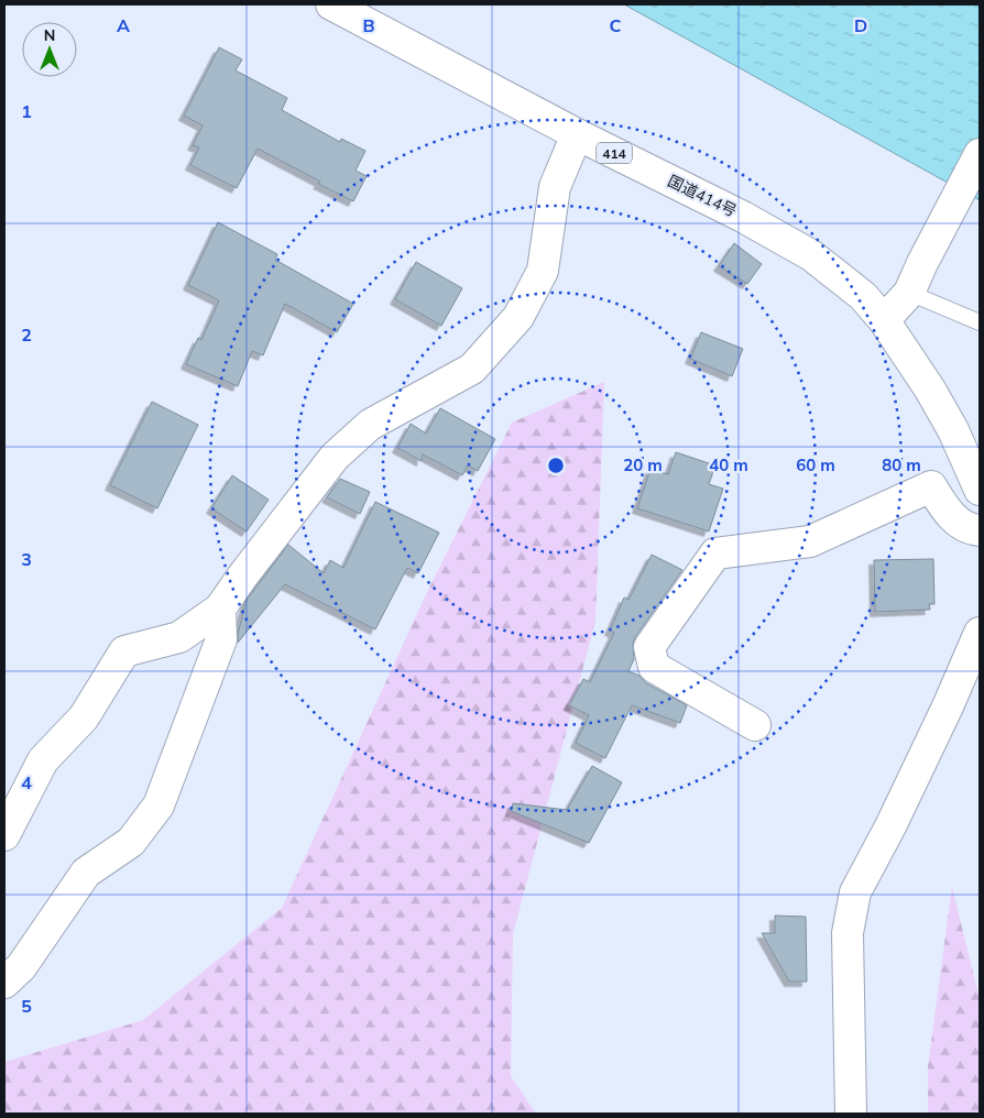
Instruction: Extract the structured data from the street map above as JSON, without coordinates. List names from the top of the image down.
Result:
{
  "streets": {
    "main road": ["414", "国道414号"]
  },
  "north": "top",
  "grid": {
    "columns": [
      "A",
      "B",
      "C",
      "D"
    ],
    "rows": [
      "1",
      "2",
      "3",
      "4",
      "5"
    ]
  },
  "rings": [
    "20 m",
    "40 m",
    "60 m",
    "80 m"
  ]
}
